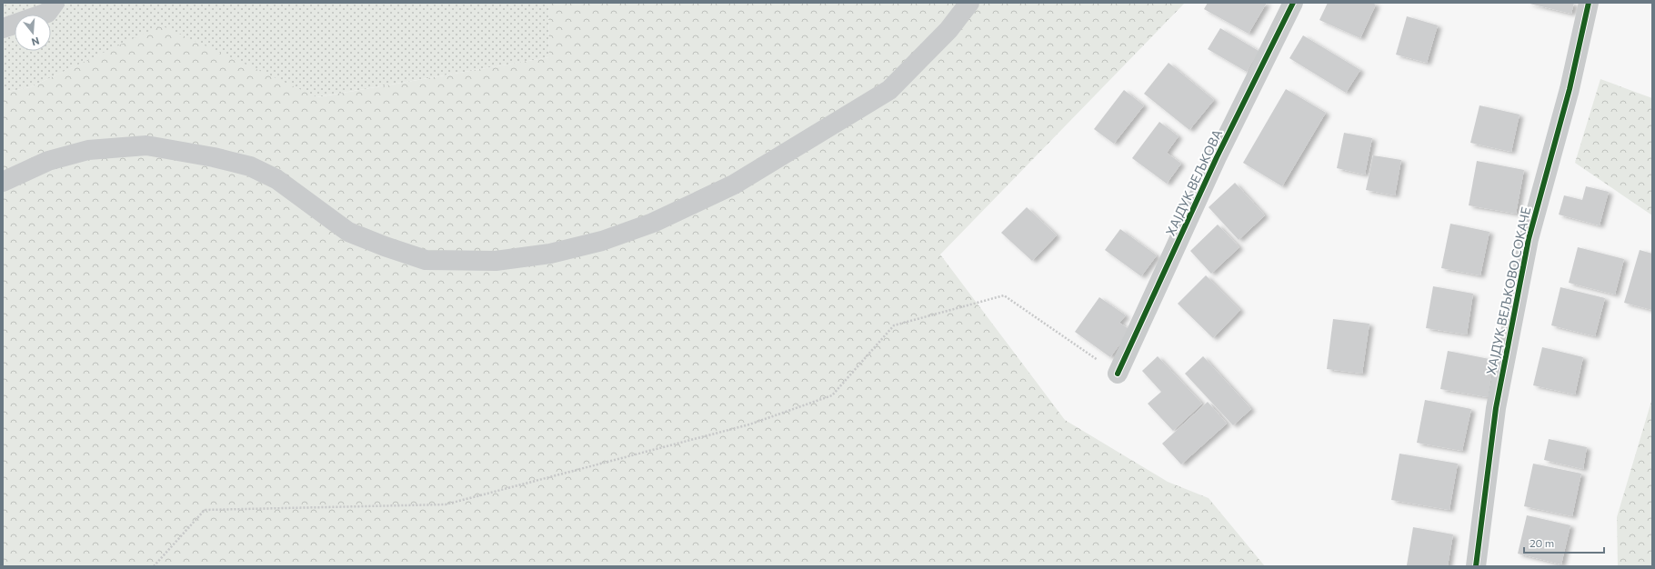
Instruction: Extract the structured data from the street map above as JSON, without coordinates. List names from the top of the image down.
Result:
{
  "streets": {
    "street": ["ХАЈДУК ВЕЉКОВА", "ХАЈДУК ВЕЉКОВО СОКАЧЕ"]
  },
  "scale_bar": "20 m",
  "north": "bottom"
}
